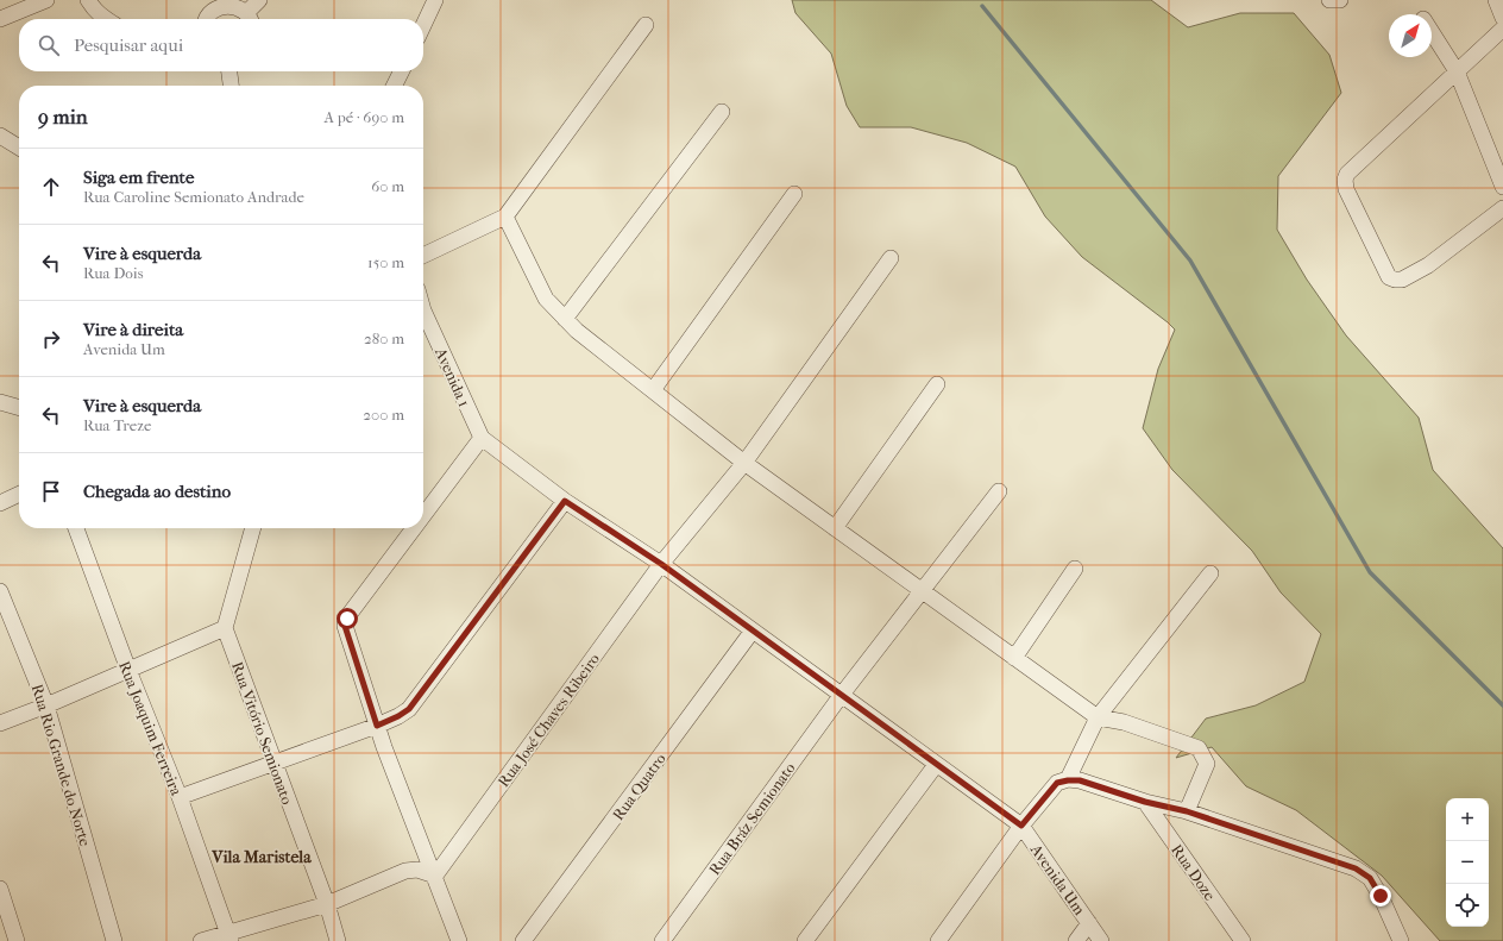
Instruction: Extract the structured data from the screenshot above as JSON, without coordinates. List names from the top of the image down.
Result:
{
  "streets": {
    "street": [
      "Avenida 1",
      "Rua José Chaves Ribeiro",
      "Rua Joaquim Ferreira",
      "Rua Vitório Semionato",
      "Rua Rio Grande do Norte",
      "Rua Quatro",
      "Rua Bráz Semionato",
      "Rua Doze",
      "Avenida Um"
    ]
  },
  "crossings": [
    ["Avenida 1", "Avenida Um"],
    ["Rua José Chaves Ribeiro", "Avenida Um"],
    ["Rua Quatro", "Avenida Um"],
    ["Rua Bráz Semionato", "Avenida Um"]
  ],
  "districts": ["Vila Maristela"],
  "north": "top right",
  "page": {
    "search": "Pesquisar aqui",
    "heading": ["9 min", "A pé · 690 m"],
    "list": [
      ["Siga em frente", "Rua Caroline Semionato Andrade", "60 m"],
      ["Vire à esquerda", "Rua Dois", "150 m"],
      ["Vire à direita", "Avenida Um", "280 m"],
      ["Vire à esquerda", "Rua Treze", "200 m"],
      "Chegada ao destino"
    ],
    "map_buttons": ["+", "−"]
  }
}
